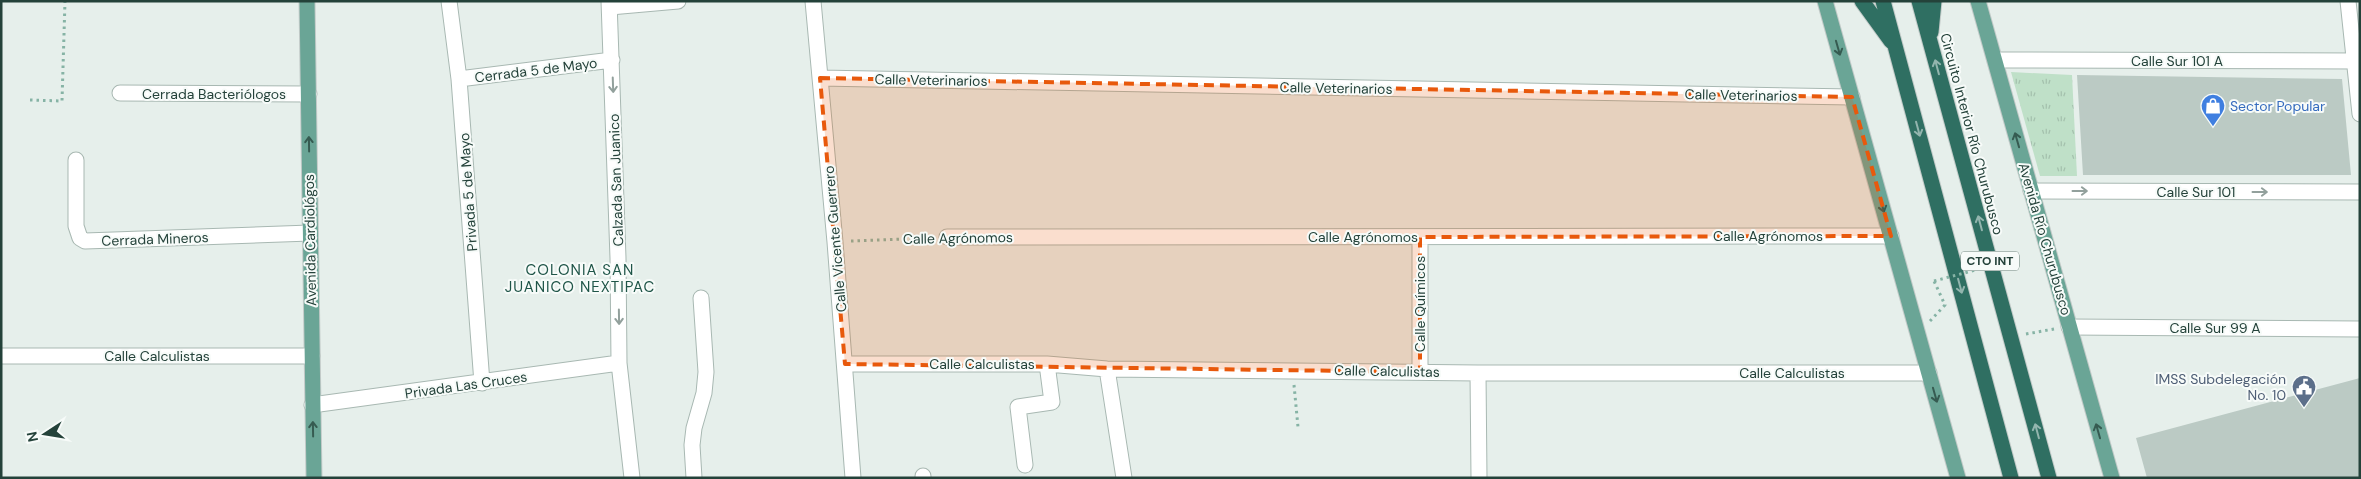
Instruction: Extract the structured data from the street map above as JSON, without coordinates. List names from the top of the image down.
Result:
{
  "streets": {
    "highway": ["Circuito Interior Río Churubusco", "CTO INT"],
    "main road": ["Avenida Río Churubusco", "Avenida Cardiológos"],
    "street": [
      "Calle Sur 101 A",
      "Cerrada 5 de Mayo",
      "Calle Veterinarios",
      "Cerrada Bacteriólogos",
      "Calzada San Juanico",
      "Privada 5 de Mayo",
      "Calle Sur 101",
      "Calle Agrónomos",
      "Cerrada Mineros",
      "Calle Vicente Guerrero",
      "Calle Químicos",
      "Calle Sur 99 A",
      "Calle Calculistas",
      "Privada Las Cruces"
    ]
  },
  "crossings": [
    ["Calle Sur 101 A", "Avenida Río Churubusco"],
    ["Cerrada 5 de Mayo", "Calzada San Juanico"],
    ["Cerrada 5 de Mayo", "Privada 5 de Mayo"],
    ["Calle Veterinarios", "Calle Vicente Guerrero"],
    ["Cerrada Bacteriólogos", "Avenida Cardiológos"],
    ["Calzada San Juanico", "Privada Las Cruces"],
    ["Privada 5 de Mayo", "Privada Las Cruces"],
    ["Calle Sur 101", "Avenida Río Churubusco"],
    ["Calle Agrónomos", "Calle Vicente Guerrero"],
    ["Calle Agrónomos", "Calle Químicos"],
    ["Cerrada Mineros", "Avenida Cardiológos"],
    ["Calle Vicente Guerrero", "Calle Calculistas"],
    ["Avenida Río Churubusco", "Calle Sur 99 A"],
    ["Avenida Cardiológos", "Calle Calculistas"],
    ["Avenida Cardiológos", "Privada Las Cruces"],
    ["Calle Químicos", "Calle Calculistas"]
  ],
  "one_way": [
    "Calzada San Juanico",
    "Calle Sur 101",
    "Avenida Río Churubusco",
    "Avenida Cardiológos"
  ],
  "districts": ["COLONIA SAN JUANICO NEXTIPAC"],
  "places": {
    "shop": ["Sector Popular"],
    "public building": ["IMSS Subdelegación No. 10"]
  },
  "north": "left"
}
